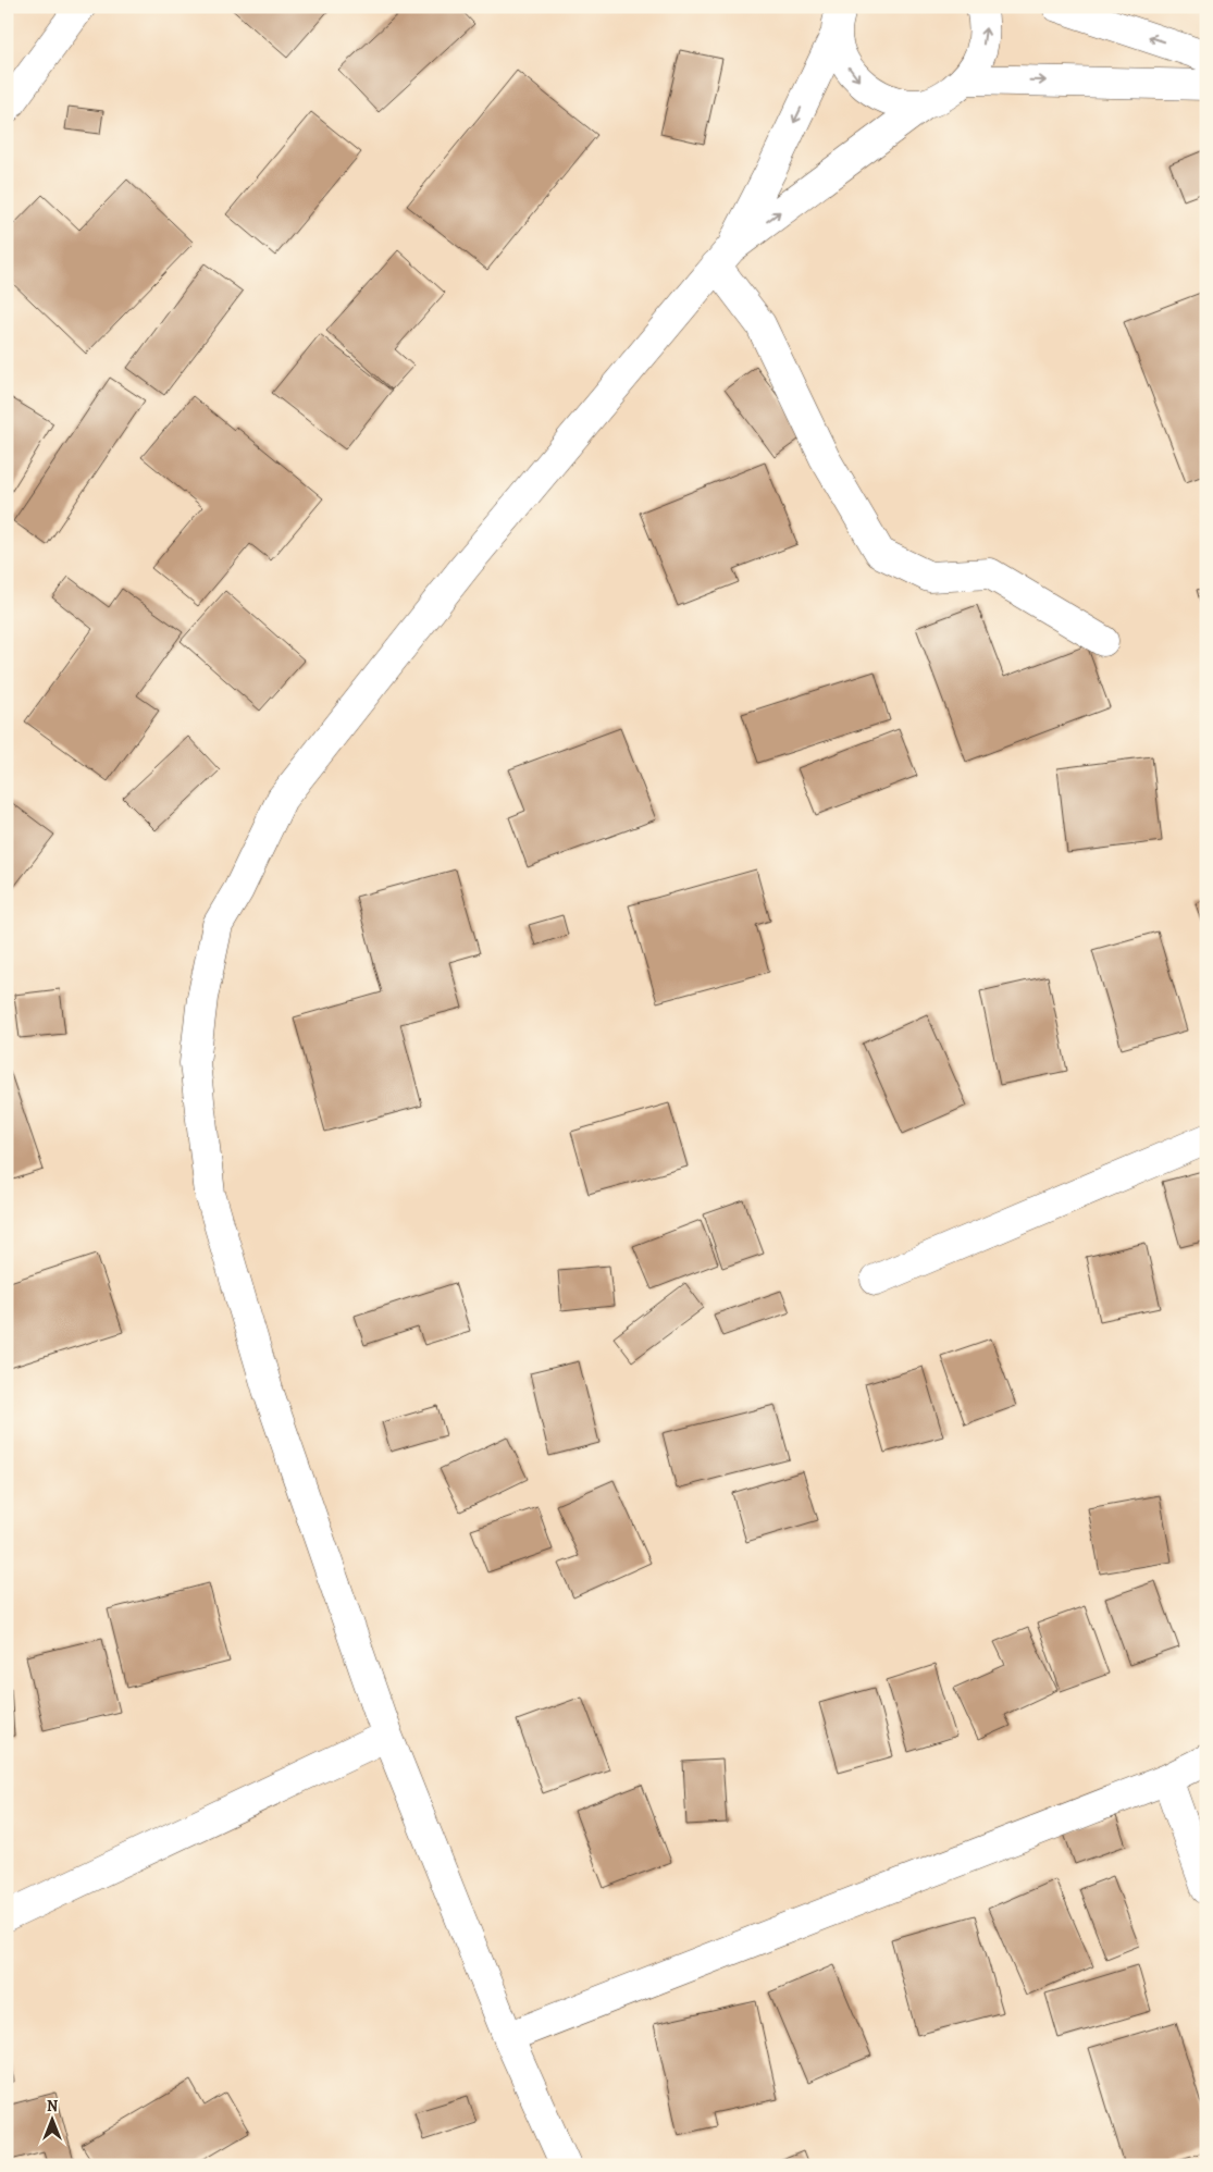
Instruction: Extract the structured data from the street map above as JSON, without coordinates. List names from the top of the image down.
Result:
{
  "north": "top"
}
